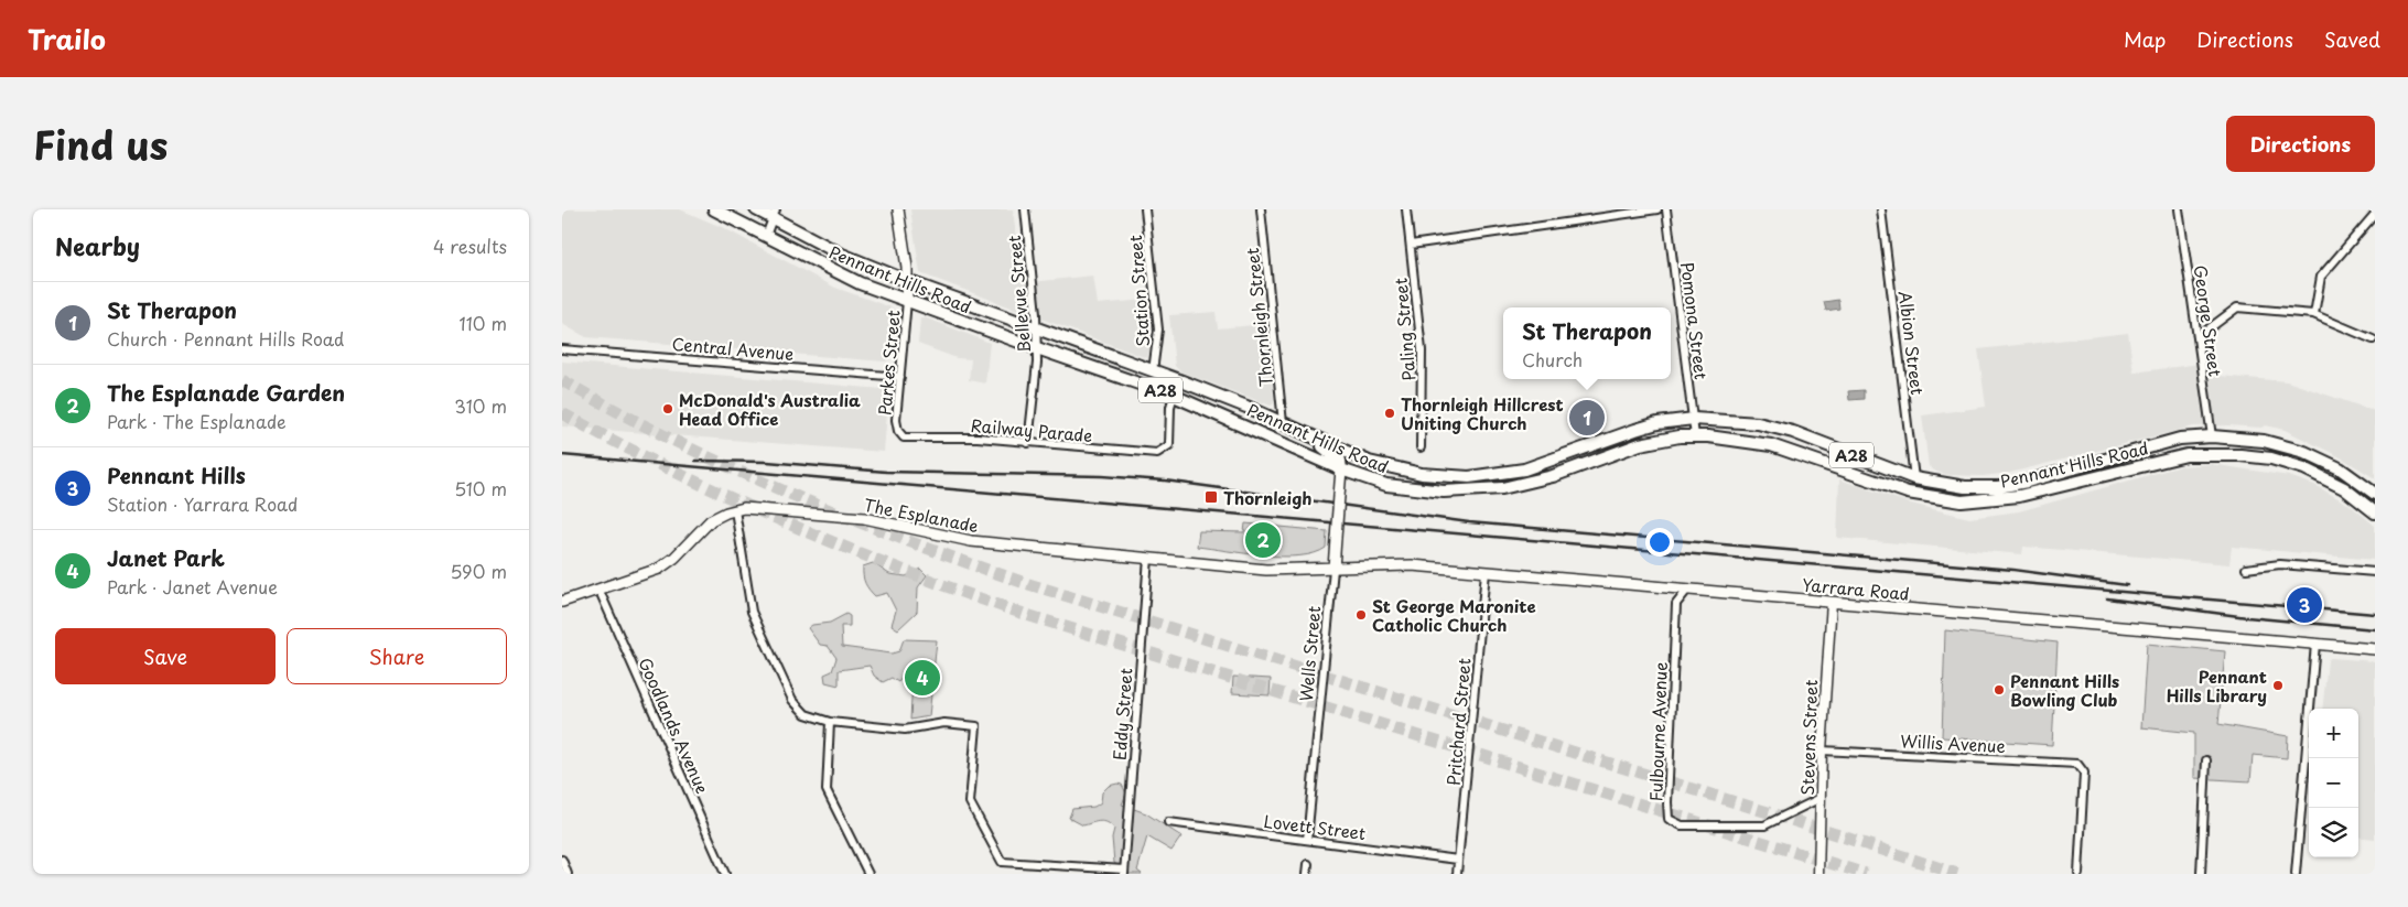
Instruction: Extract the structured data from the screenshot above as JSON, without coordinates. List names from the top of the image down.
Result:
{
  "streets": {
    "highway": ["Pennant Hills Road", "A28"],
    "main road": ["The Esplanade", "Yarrara Road", "Wells Street"],
    "street": [
      "Station Street",
      "Bellevue Street",
      "Thornleigh Street",
      "Pomona Street",
      "George Street",
      "Paling Street",
      "Albion Street",
      "Central Avenue",
      "Parkes Street",
      "Railway Parade",
      "Eddy Street",
      "Pritchard Street",
      "Goodlands Avenue",
      "Fulbourne Avenue",
      "Stevens Street",
      "Willis Avenue",
      "Lovett Street"
    ]
  },
  "crossings": [
    ["Pennant Hills Road", "Station Street"],
    ["Pennant Hills Road", "Bellevue Street"],
    ["Pennant Hills Road", "Thornleigh Street"],
    ["Pennant Hills Road", "Pomona Street"],
    ["Pennant Hills Road", "George Street"],
    ["Pennant Hills Road", "Albion Street"],
    ["Pennant Hills Road", "Parkes Street"],
    ["Pennant Hills Road", "Railway Parade"],
    ["Pennant Hills Road", "Wells Street"],
    ["Bellevue Street", "Railway Parade"],
    ["Central Avenue", "Parkes Street"],
    ["Parkes Street", "Railway Parade"],
    ["The Esplanade", "Yarrara Road"],
    ["The Esplanade", "Wells Street"],
    ["The Esplanade", "Eddy Street"],
    ["The Esplanade", "Goodlands Avenue"],
    ["Yarrara Road", "Wells Street"],
    ["Yarrara Road", "Pritchard Street"],
    ["Yarrara Road", "Fulbourne Avenue"],
    ["Yarrara Road", "Stevens Street"],
    ["Wells Street", "Lovett Street"],
    ["Pritchard Street", "Lovett Street"],
    ["Fulbourne Avenue", "Stevens Street"],
    ["Stevens Street", "Willis Avenue"]
  ],
  "places": {
    "other": [
      "McDonald's Australia Head Office",
      "Thornleigh Hillcrest Uniting Church",
      "St George Maronite Catholic Church",
      "Pennant Hills Library",
      "Pennant Hills Bowling Club"
    ],
    "transit": ["Thornleigh"]
  },
  "page": {
    "header": "Trailo",
    "nav": ["Map", "Directions", "Saved"],
    "title": "Find us",
    "buttons": [
      "Directions",
      ["Save", "Share"]
    ],
    "heading": ["Nearby", "4 results"],
    "list": [
      {
        "mark": "1",
        "name": "St Therapon",
        "note": "Church · Pennant Hills Road",
        "value": "110 m"
      },
      {
        "mark": "2",
        "name": "The Esplanade Garden",
        "note": "Park · The Esplanade",
        "value": "310 m"
      },
      {
        "mark": "3",
        "name": "Pennant Hills",
        "note": "Station · Yarrara Road",
        "value": "510 m"
      },
      {
        "mark": "4",
        "name": "Janet Park",
        "note": "Park · Janet Avenue",
        "value": "590 m"
      }
    ],
    "popup": ["St Therapon", "Church"],
    "pins": [
      "1",
      "2",
      "3",
      "4"
    ],
    "map_buttons": ["+", "−"]
  }
}
